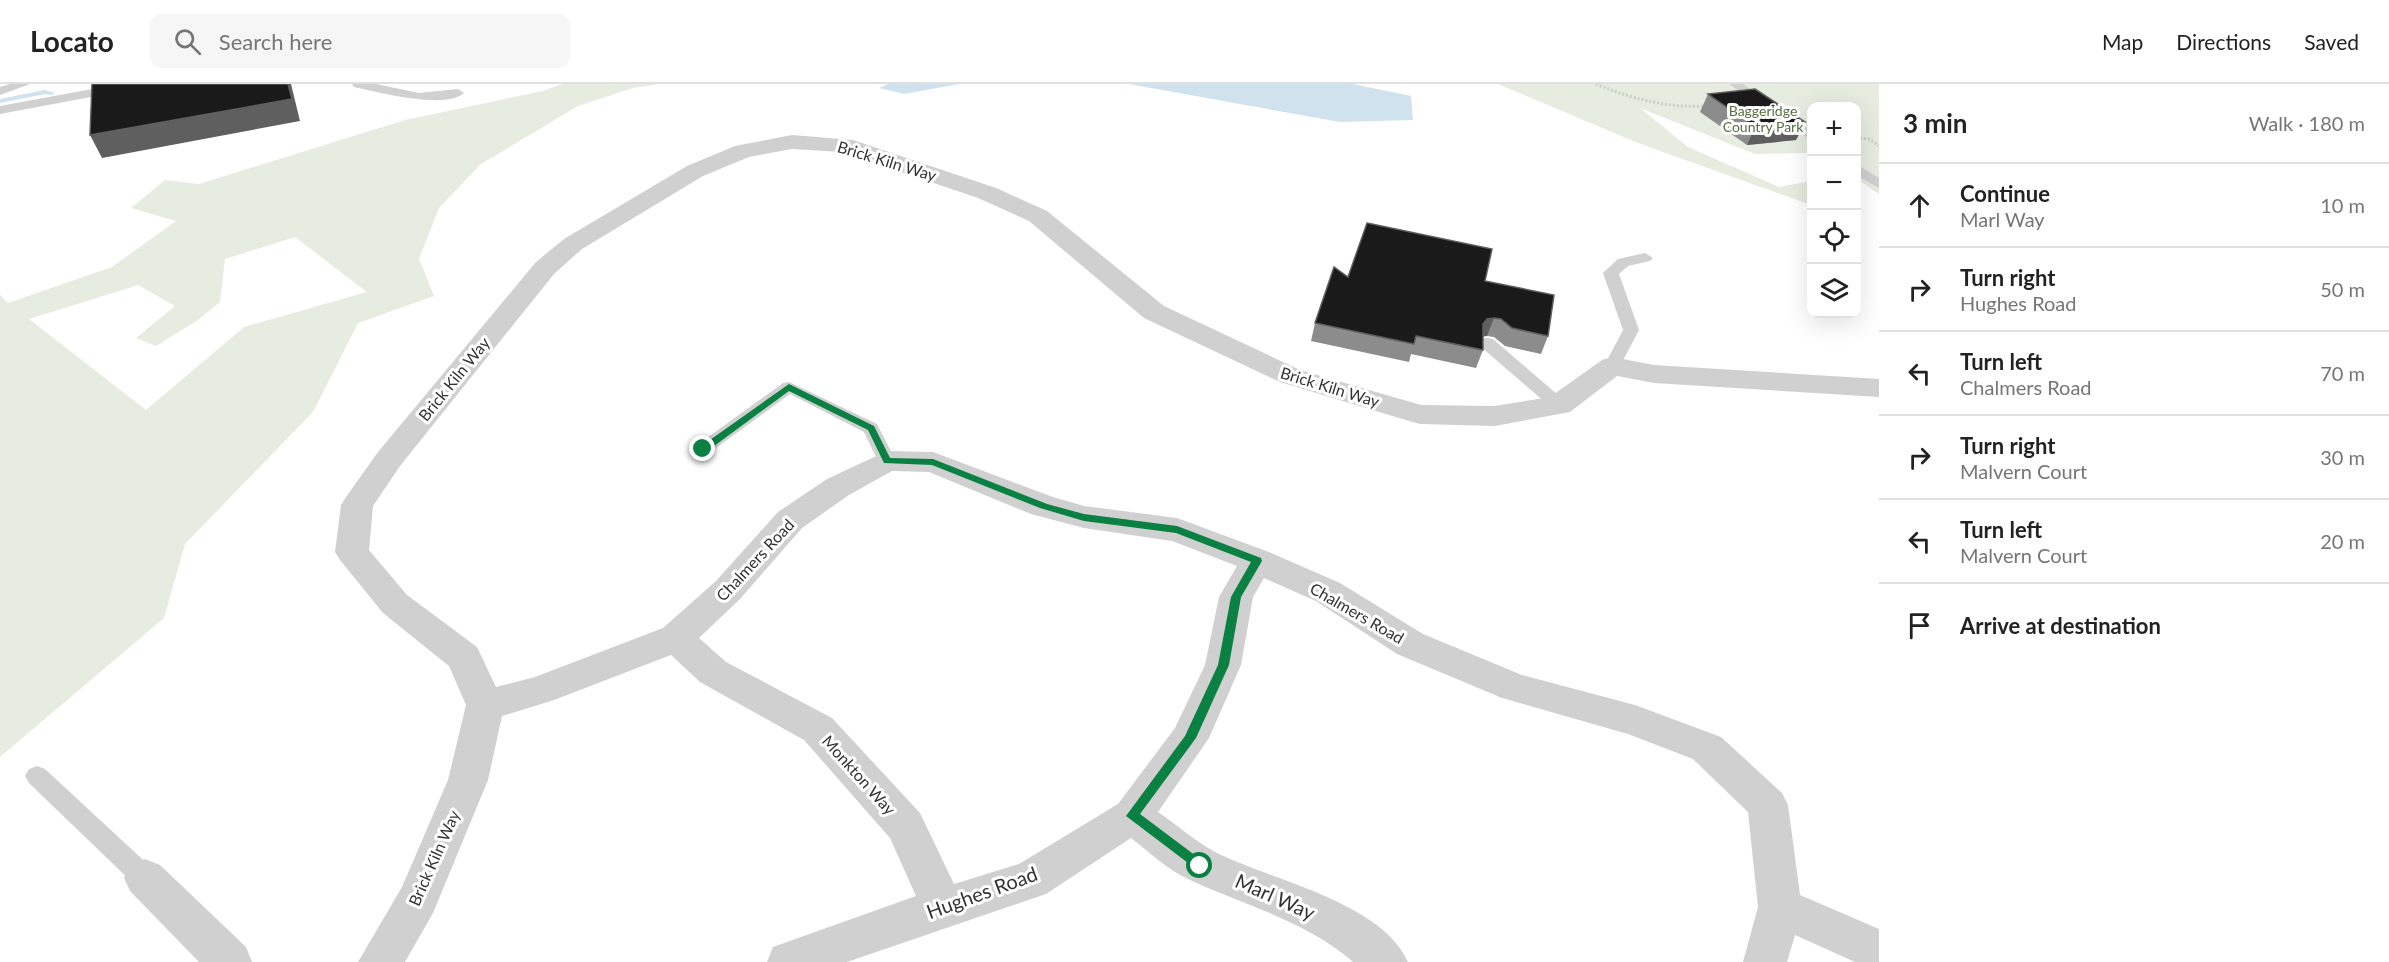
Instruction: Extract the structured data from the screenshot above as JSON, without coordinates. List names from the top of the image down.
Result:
{
  "streets": {
    "street": [
      "Brick Kiln Way",
      "Chalmers Road",
      "Monkton Way",
      "Hughes Road",
      "Marl Way"
    ]
  },
  "crossings": [
    ["Brick Kiln Way", "Chalmers Road"],
    ["Chalmers Road", "Monkton Way"],
    ["Chalmers Road", "Hughes Road"],
    ["Monkton Way", "Hughes Road"],
    ["Hughes Road", "Marl Way"]
  ],
  "parks": ["Baggeridge Country Park"],
  "page": {
    "header": "Locato",
    "search": "Search here",
    "nav": ["Map", "Directions", "Saved"],
    "heading": ["3 min", "Walk · 180 m"],
    "map_buttons": ["+", "−"],
    "list": [
      ["Continue", "Marl Way", "10 m"],
      ["Turn right", "Hughes Road", "50 m"],
      ["Turn left", "Chalmers Road", "70 m"],
      ["Turn right", "Malvern Court", "30 m"],
      ["Turn left", "Malvern Court", "20 m"],
      "Arrive at destination"
    ]
  }
}
